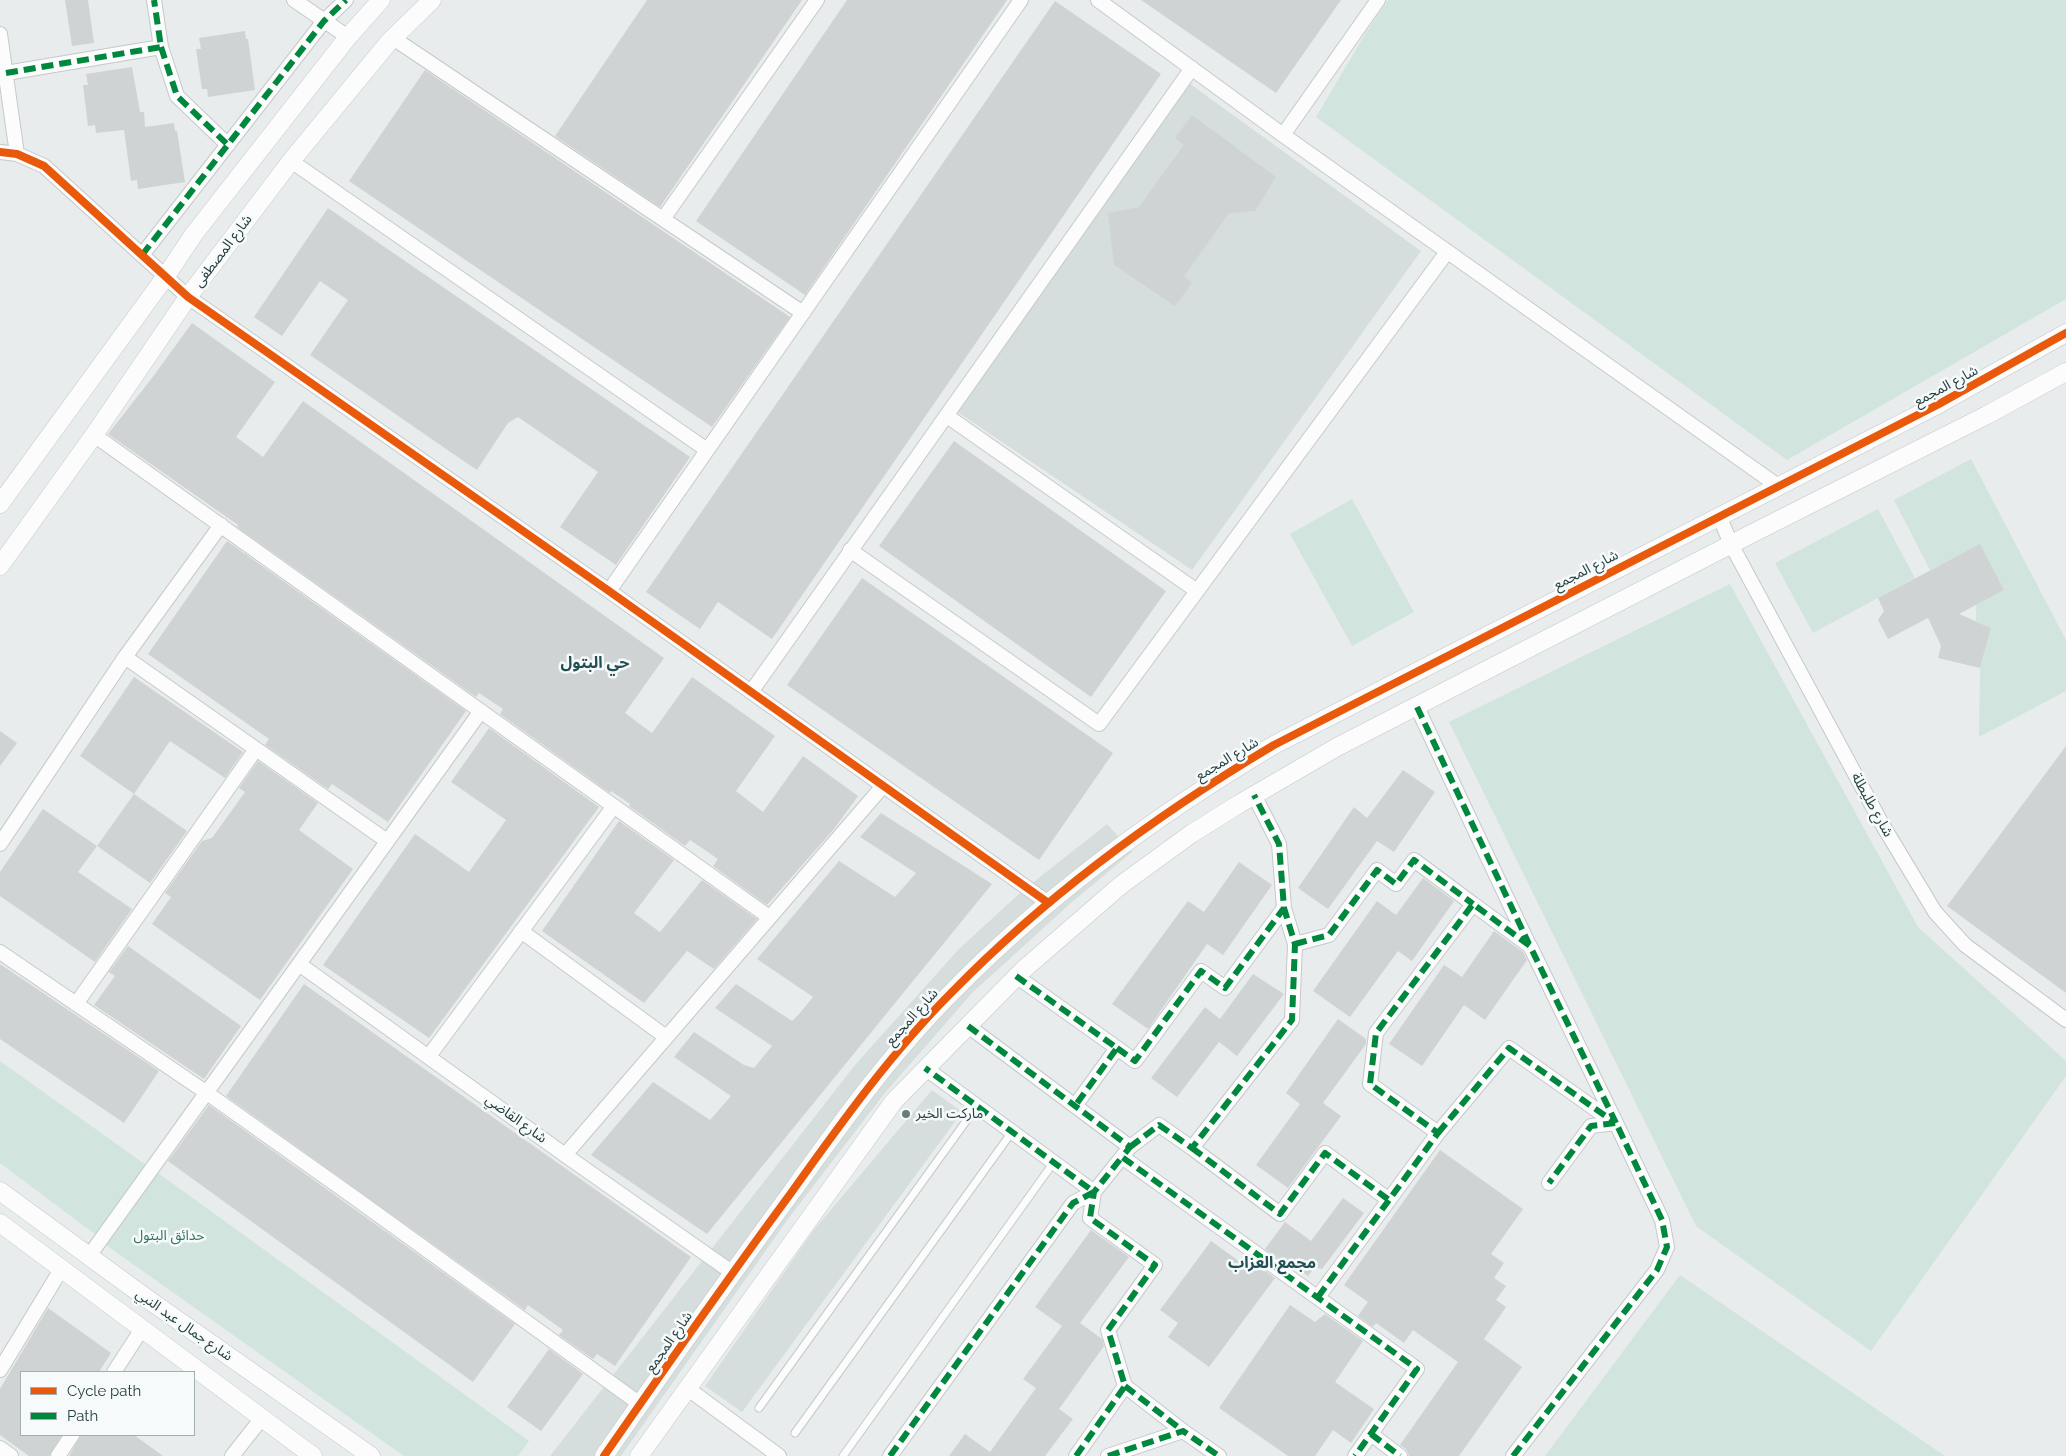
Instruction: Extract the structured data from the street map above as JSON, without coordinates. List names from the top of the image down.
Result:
{
  "streets": {
    "street": [
      "شارع المصطفى",
      "شارع المجمع",
      "شارع طليطلة",
      "شارع القاضي",
      "شارع جمال عبد النبي"
    ]
  },
  "crossings": [
    ["شارع المجمع", "شارع طليطلة"],
    ["شارع المجمع", "شارع القاضي"]
  ],
  "districts": ["حي البتول", "مجمع العزاب"],
  "parks": ["حدائق البتول"],
  "places": ["ماركت الخير"],
  "legend": ["Cycle path", "Path"]
}
